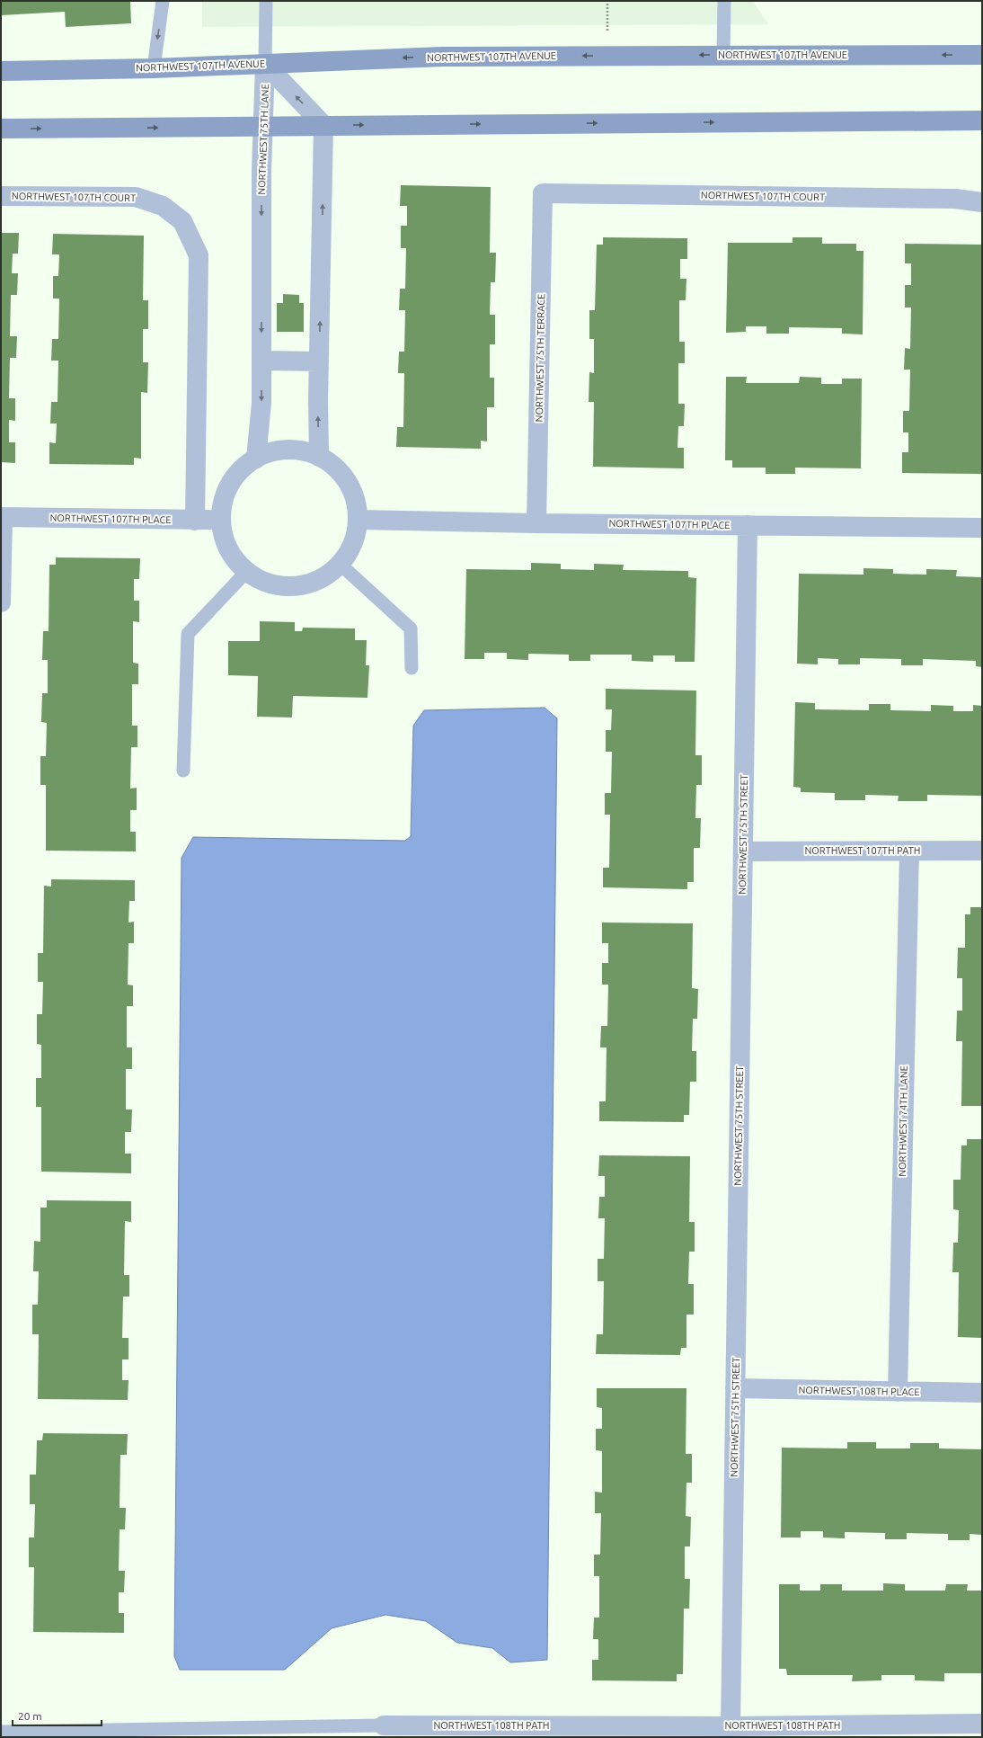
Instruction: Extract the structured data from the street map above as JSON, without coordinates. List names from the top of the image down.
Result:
{
  "streets": {
    "main road": ["NORTHWEST 107TH AVENUE"],
    "street": [
      "NORTHWEST 75TH LANE",
      "NORTHWEST 107TH COURT",
      "NORTHWEST 75TH TERRACE",
      "NORTHWEST 107TH PLACE",
      "NORTHWEST 75TH STREET",
      "NORTHWEST 107TH PATH",
      "NORTHWEST 74TH LANE",
      "NORTHWEST 108TH PLACE",
      "NORTHWEST 108TH PATH"
    ]
  },
  "crossings": [
    ["NORTHWEST 107TH AVENUE", "NORTHWEST 75TH LANE"],
    ["NORTHWEST 107TH COURT", "NORTHWEST 75TH TERRACE"],
    ["NORTHWEST 107TH COURT", "NORTHWEST 107TH PLACE"],
    ["NORTHWEST 75TH TERRACE", "NORTHWEST 107TH PLACE"],
    ["NORTHWEST 107TH PLACE", "NORTHWEST 75TH STREET"],
    ["NORTHWEST 75TH STREET", "NORTHWEST 107TH PATH"],
    ["NORTHWEST 75TH STREET", "NORTHWEST 108TH PLACE"],
    ["NORTHWEST 75TH STREET", "NORTHWEST 108TH PATH"],
    ["NORTHWEST 107TH PATH", "NORTHWEST 74TH LANE"],
    ["NORTHWEST 74TH LANE", "NORTHWEST 108TH PLACE"]
  ],
  "scale_bar": "20 m"
}
